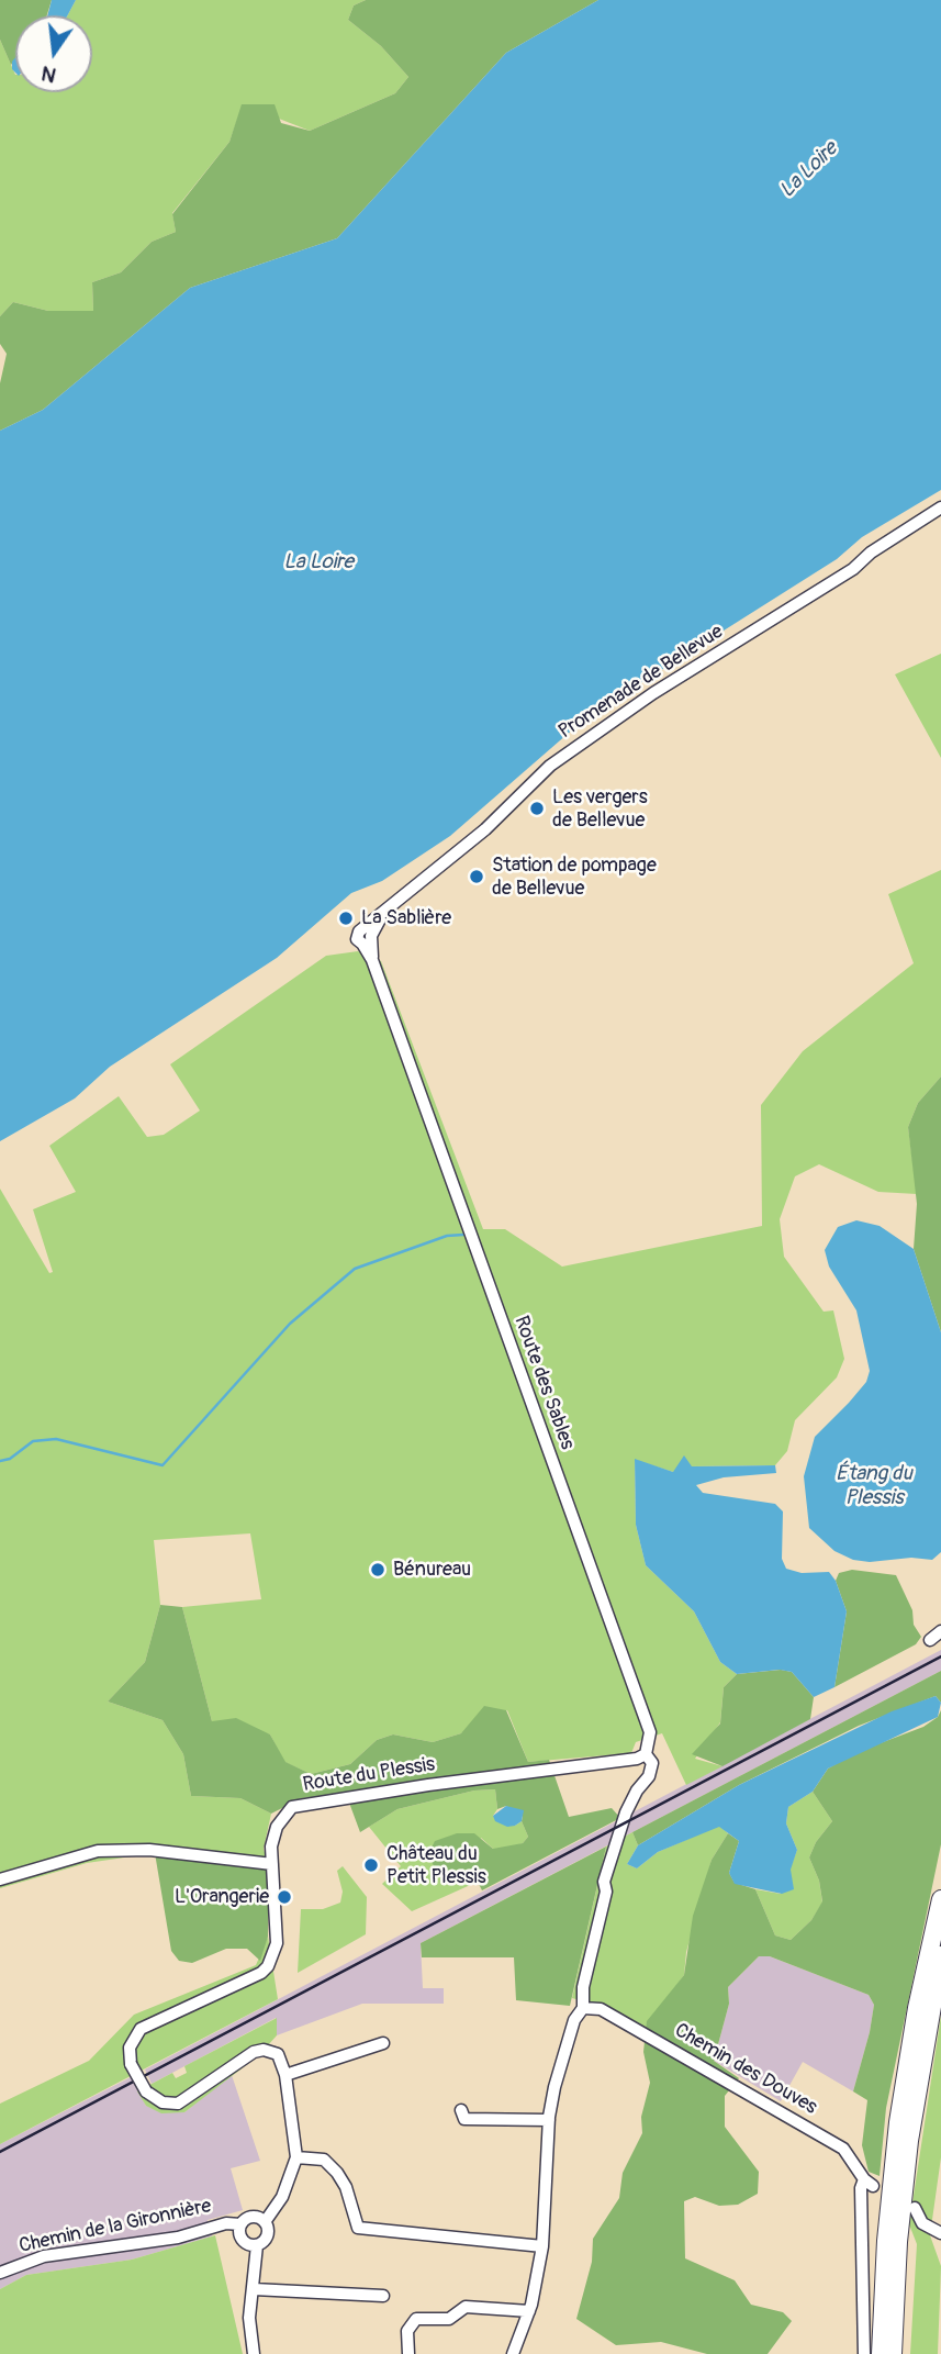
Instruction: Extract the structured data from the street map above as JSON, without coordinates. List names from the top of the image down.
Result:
{
  "streets": {
    "street": [
      "Promenade de Bellevue",
      "Route des Sables",
      "Route du Plessis",
      "Chemin des Douves",
      "Chemin de la Gironnière"
    ]
  },
  "crossings": [
    ["Promenade de Bellevue", "Route des Sables"],
    ["Route des Sables", "Route du Plessis"],
    ["Route des Sables", "Chemin des Douves"]
  ],
  "water": ["La Loire", "Étang du Plessis"],
  "places": [
    "Les vergers de Bellevue",
    "Station de pompage de Bellevue",
    "La Sablière",
    "Bénureau",
    "Château du Petit Plessis",
    "L'Orangerie"
  ],
  "north": "bottom"
}
